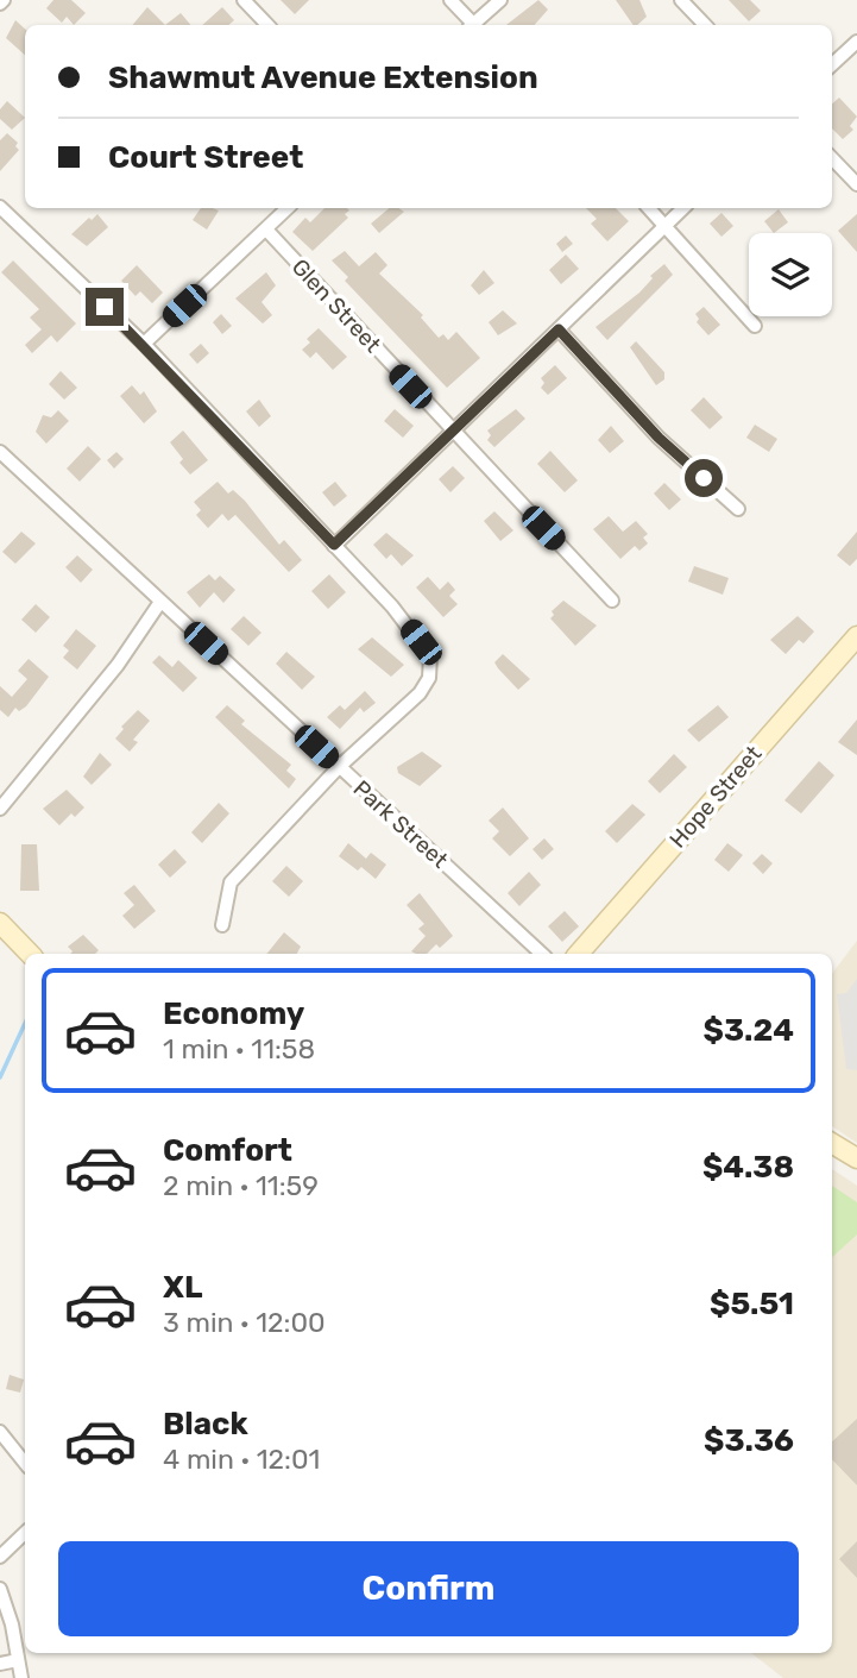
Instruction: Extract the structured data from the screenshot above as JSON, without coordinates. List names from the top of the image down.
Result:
{
  "streets": {
    "main road": ["Hope Street"],
    "street": ["Glen Street", "Park Street"]
  },
  "page": {
    "banner": ["Shawmut Avenue Extension", "Court Street"],
    "list": [
      {
        "name": "Economy",
        "note": "1 min · 11:58",
        "value": "$3.24"
      },
      {
        "name": "Comfort",
        "note": "2 min · 11:59",
        "value": "$4.38"
      },
      {
        "name": "XL",
        "note": "3 min · 12:00",
        "value": "$5.51"
      },
      {
        "name": "Black",
        "note": "4 min · 12:01",
        "value": "$3.36"
      }
    ],
    "buttons": "Confirm"
  }
}
